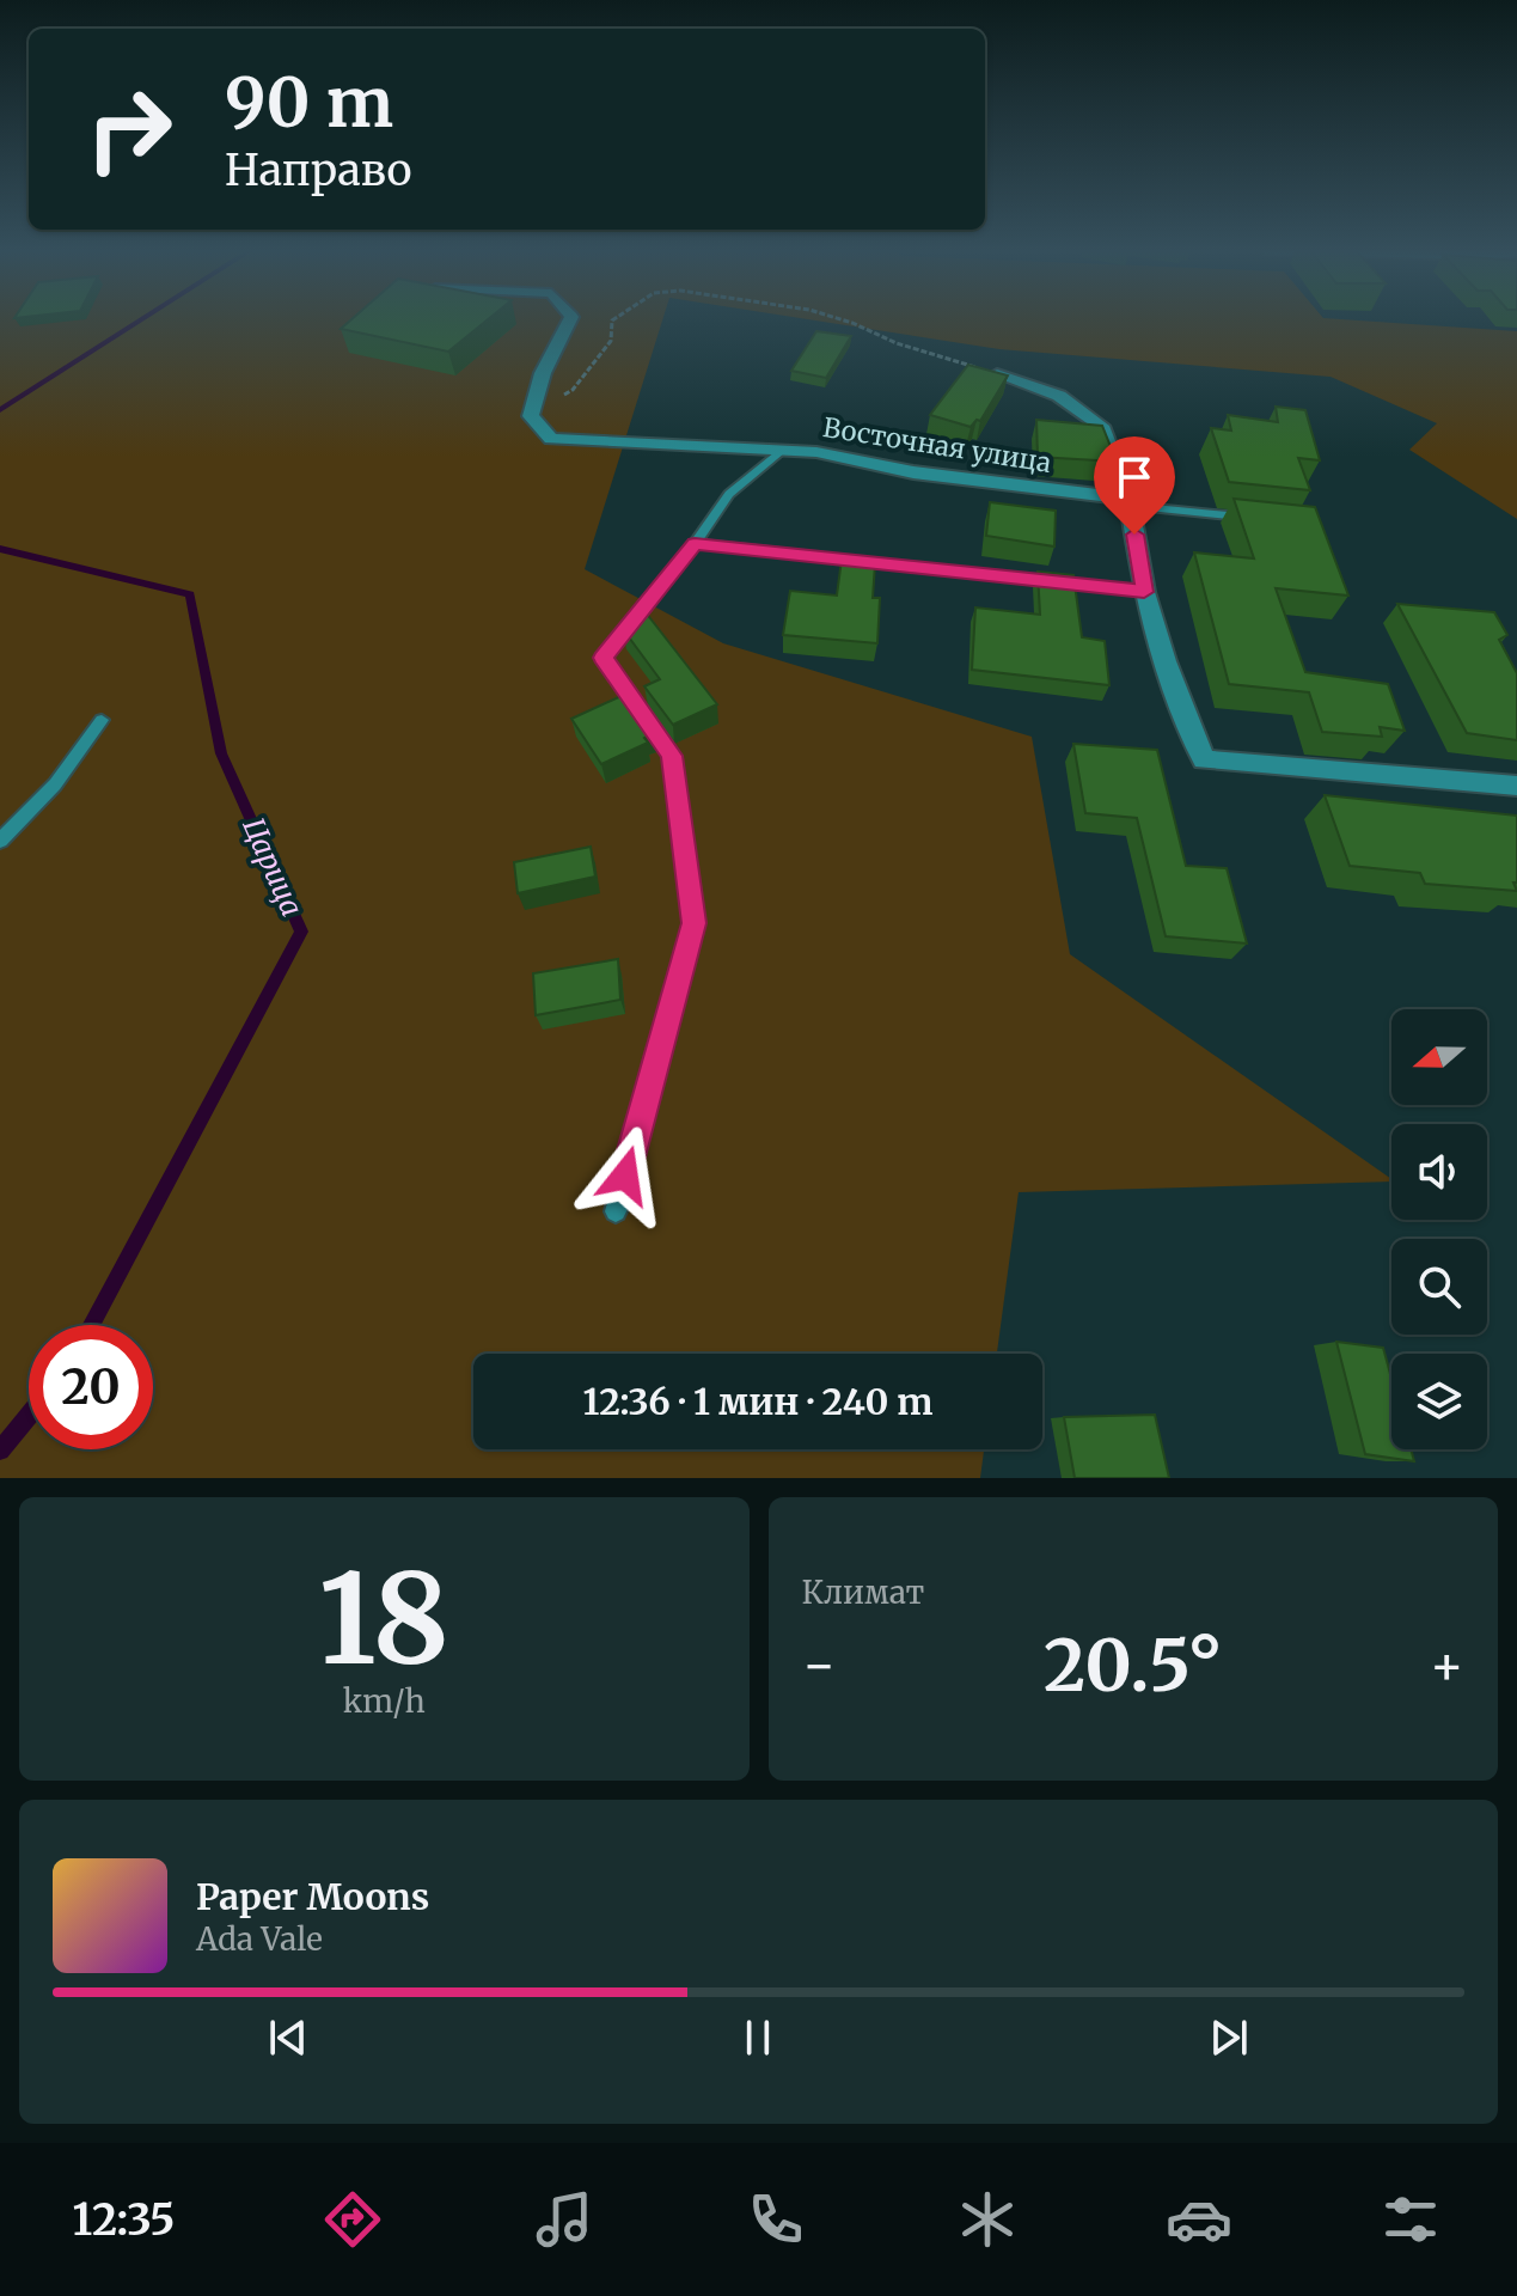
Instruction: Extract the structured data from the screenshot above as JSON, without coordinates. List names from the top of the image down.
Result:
{
  "streets": {
    "street": ["Восточная улица"]
  },
  "water": ["Царица"],
  "north": "left",
  "page": {
    "turn": ["90 m", "Направо"],
    "limit": "20",
    "trip": "12:36 · 1 мин · 240 m",
    "tile": [
      ["18", "km/h"],
      "Климат"
    ],
    "heat": ["−", "20.5°", "+"],
    "song": ["Paper Moons", "Ada Vale"],
    "tabs": "12:35"
  }
}
